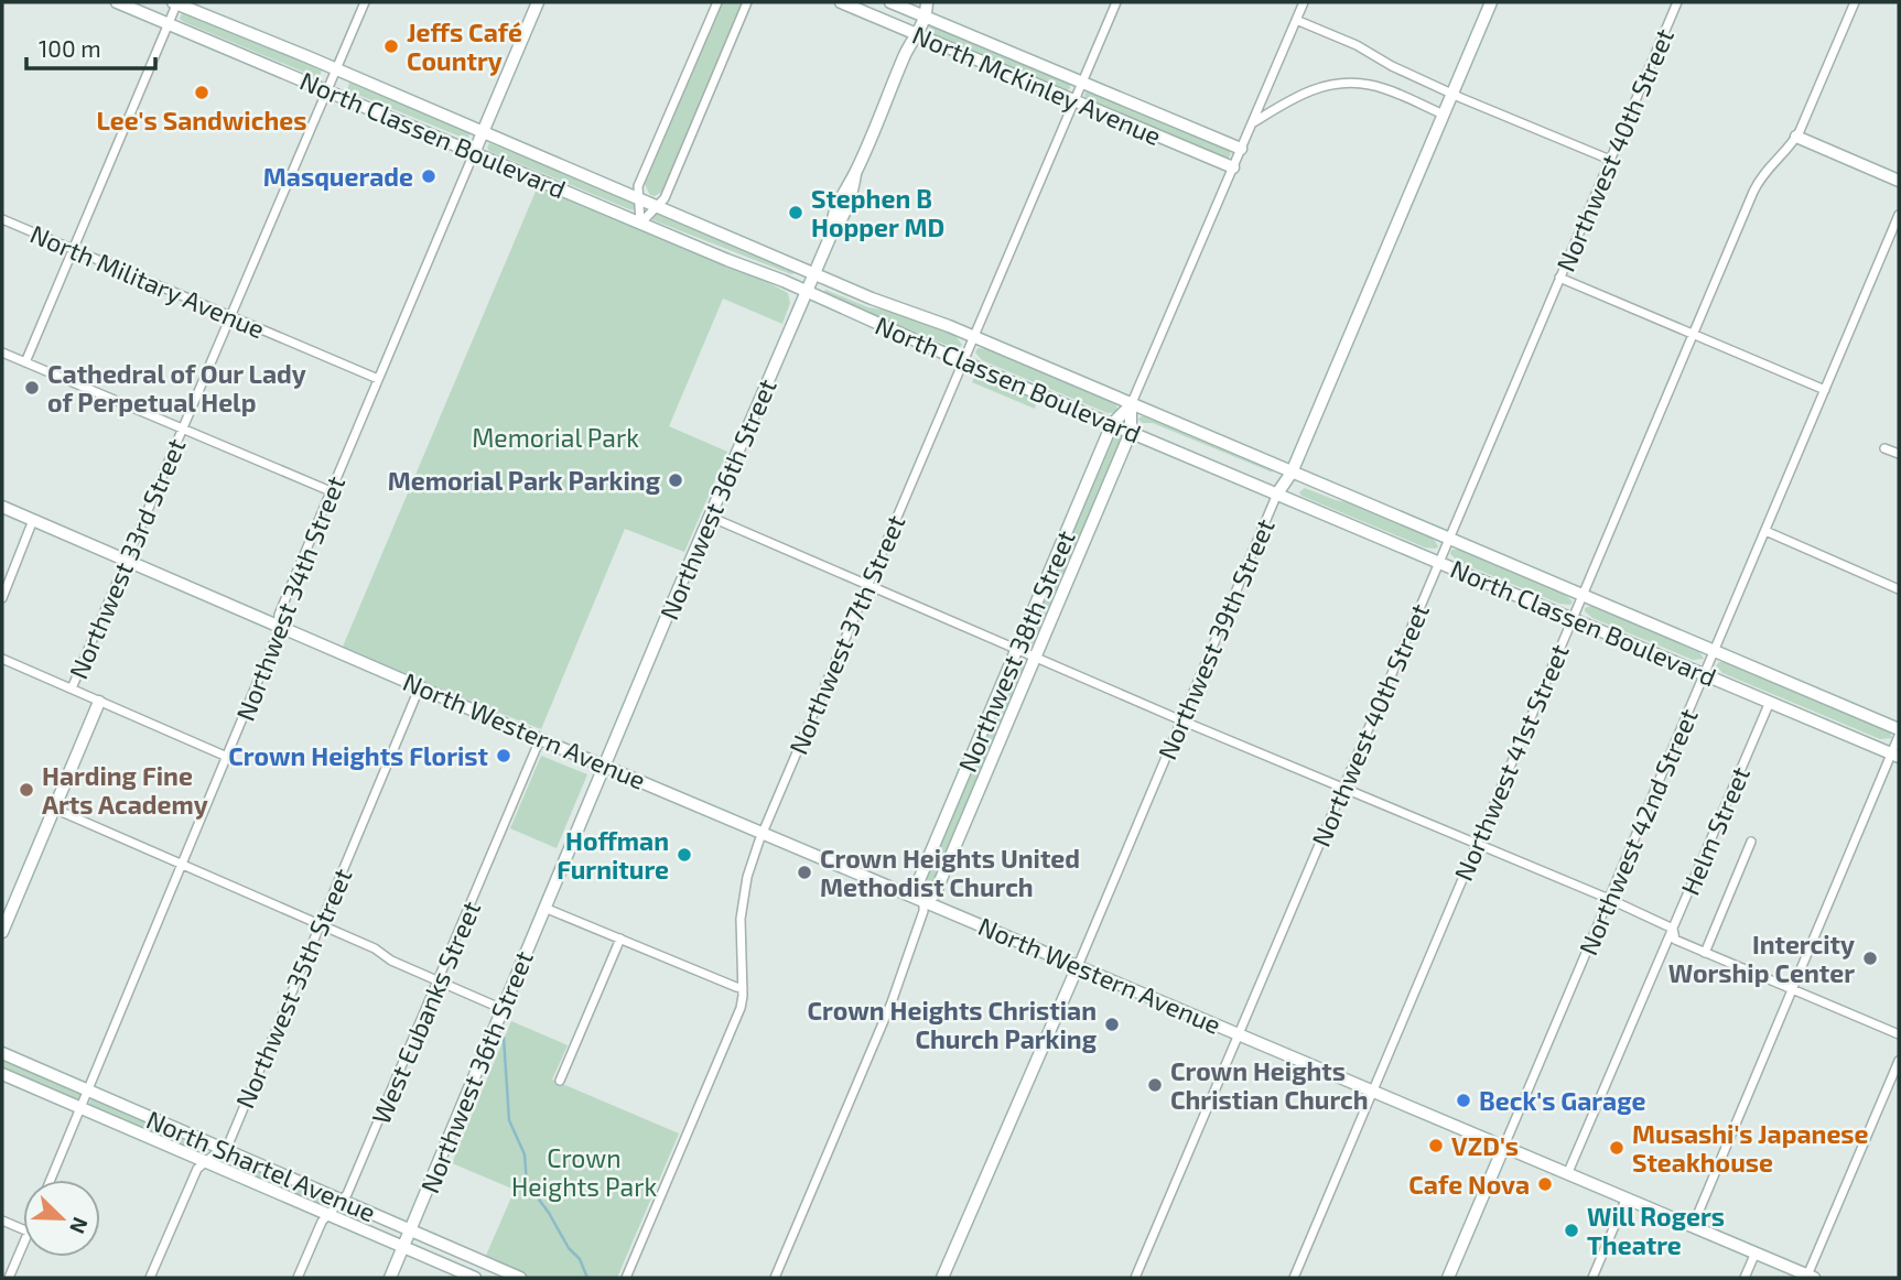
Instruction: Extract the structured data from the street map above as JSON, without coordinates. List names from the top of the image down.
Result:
{
  "streets": {
    "street": [
      "North McKinley Avenue",
      "North Classen Boulevard",
      "Northwest 40th Street",
      "North Military Avenue",
      "Northwest 36th Street",
      "Northwest 33rd Street",
      "Northwest 34th Street",
      "Northwest 37th Street",
      "Northwest 39th Street",
      "Northwest 38th Street",
      "North Western Avenue",
      "Northwest 41st Street",
      "Helm Street",
      "Northwest 42nd Street",
      "Northwest 35th Street",
      "West Eubanks Street",
      "North Shartel Avenue"
    ]
  },
  "crossings": [
    ["North McKinley Avenue", "Northwest 36th Street"],
    ["North McKinley Avenue", "Northwest 37th Street"],
    ["North McKinley Avenue", "Northwest 38th Street"],
    ["North Classen Boulevard", "Northwest 40th Street"],
    ["North Classen Boulevard", "Northwest 36th Street"],
    ["North Classen Boulevard", "Northwest 33rd Street"],
    ["North Classen Boulevard", "Northwest 34th Street"],
    ["North Classen Boulevard", "Northwest 37th Street"],
    ["North Classen Boulevard", "Northwest 39th Street"],
    ["North Classen Boulevard", "Northwest 38th Street"],
    ["North Classen Boulevard", "Northwest 41st Street"],
    ["North Classen Boulevard", "Helm Street"],
    ["North Classen Boulevard", "Northwest 42nd Street"],
    ["Northwest 40th Street", "North Western Avenue"],
    ["North Military Avenue", "Northwest 33rd Street"],
    ["North Military Avenue", "Northwest 34th Street"],
    ["Northwest 36th Street", "North Western Avenue"],
    ["Northwest 36th Street", "North Shartel Avenue"],
    ["Northwest 33rd Street", "North Western Avenue"],
    ["Northwest 34th Street", "North Western Avenue"],
    ["Northwest 34th Street", "North Shartel Avenue"],
    ["Northwest 37th Street", "North Western Avenue"],
    ["Northwest 39th Street", "North Western Avenue"],
    ["Northwest 38th Street", "North Western Avenue"],
    ["North Western Avenue", "Northwest 41st Street"],
    ["North Western Avenue", "Helm Street"],
    ["North Western Avenue", "Northwest 42nd Street"],
    ["North Western Avenue", "Northwest 35th Street"],
    ["North Western Avenue", "West Eubanks Street"],
    ["Northwest 35th Street", "North Shartel Avenue"],
    ["West Eubanks Street", "North Shartel Avenue"]
  ],
  "parks": ["Memorial Park", "Crown Heights Park"],
  "places": [
    "Jeffs Café Country",
    "Lee's Sandwiches",
    "Masquerade",
    "Stephen B Hopper MD",
    "Cathedral of Our Lady of Perpetual Help",
    "Memorial Park Parking",
    "Crown Heights Florist",
    "Harding Fine Arts Academy",
    "Hoffman Furniture",
    "Crown Heights United Methodist Church",
    "Intercity Worship Center",
    "Crown Heights Christian Church Parking",
    "Crown Heights Christian Church",
    "Beck's Garage",
    "VZD's",
    "Musashi's Japanese Steakhouse",
    "Cafe Nova",
    "Will Rogers Theatre"
  ],
  "scale_bar": "100 m",
  "north": "bottom right"
}
